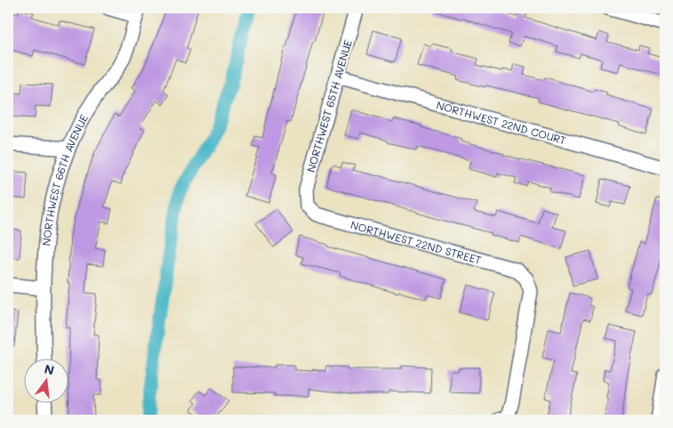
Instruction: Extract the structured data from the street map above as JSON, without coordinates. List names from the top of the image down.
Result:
{
  "streets": {
    "street": [
      "NORTHWEST 65TH AVENUE",
      "NORTHWEST 22ND COURT",
      "NORTHWEST 66TH AVENUE",
      "NORTHWEST 22ND STREET"
    ]
  },
  "crossings": [
    ["NORTHWEST 65TH AVENUE", "NORTHWEST 22ND COURT"],
    ["NORTHWEST 65TH AVENUE", "NORTHWEST 22ND STREET"]
  ],
  "north": "top"
}
